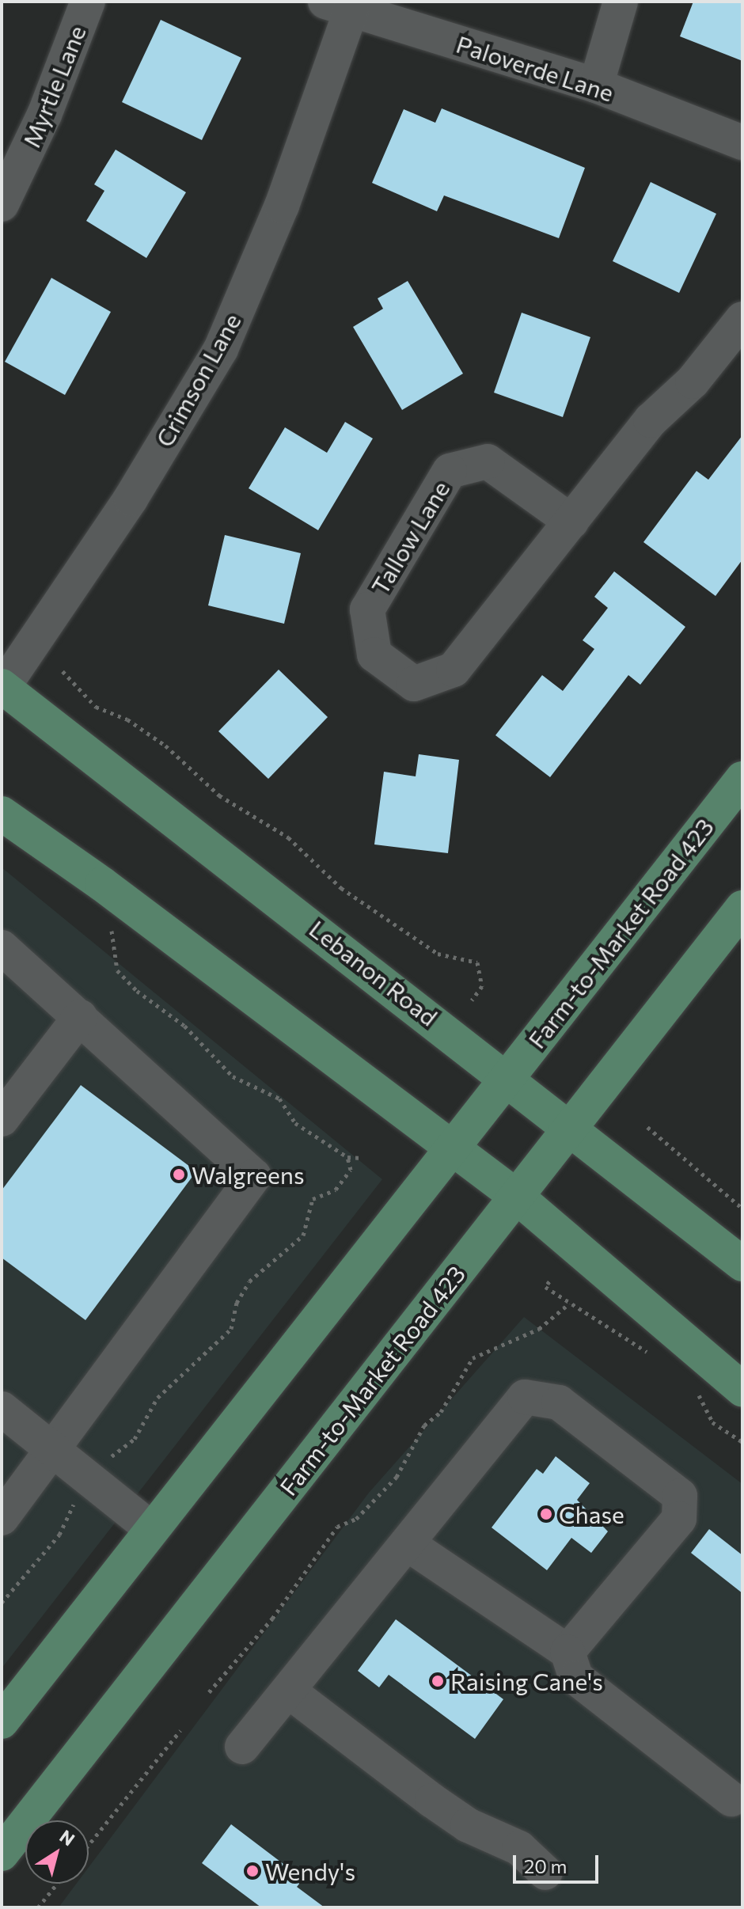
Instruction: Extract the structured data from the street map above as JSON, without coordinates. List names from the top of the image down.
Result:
{
  "streets": {
    "main road": ["Farm-to-Market Road 423", "Lebanon Road"],
    "street": [
      "Paloverde Lane",
      "Myrtle Lane",
      "Crimson Lane",
      "Tallow Lane"
    ]
  },
  "crossings": [
    ["Paloverde Lane", "Crimson Lane"],
    ["Crimson Lane", "Lebanon Road"],
    ["Farm-to-Market Road 423", "Lebanon Road"]
  ],
  "places": [
    "Walgreens",
    "Chase",
    "Raising Cane's",
    "Wendy's"
  ],
  "scale_bar": "20 m",
  "north": "top right"
}
